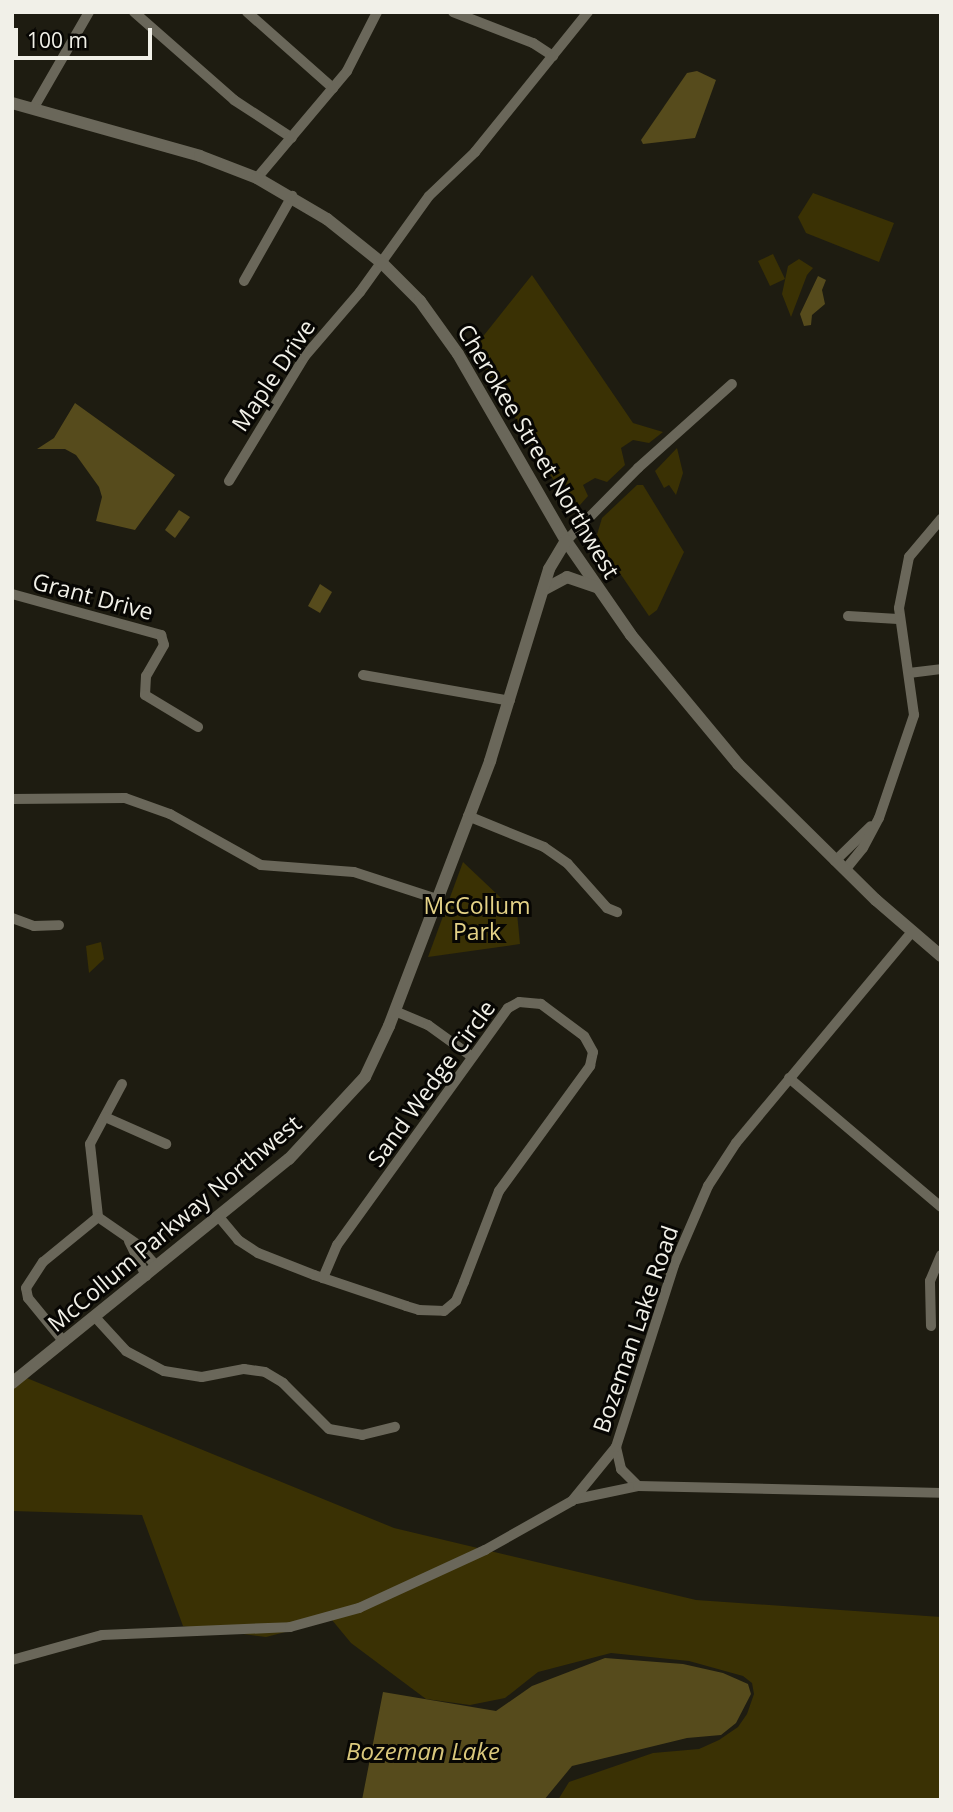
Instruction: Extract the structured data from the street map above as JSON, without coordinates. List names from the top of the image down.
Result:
{
  "streets": {
    "main road": ["Cherokee Street Northwest", "McCollum Parkway Northwest"],
    "street": [
      "Maple Drive",
      "Grant Drive",
      "Sand Wedge Circle",
      "Bozeman Lake Road"
    ]
  },
  "crossings": [
    ["Maple Drive", "Cherokee Street Northwest"],
    ["Cherokee Street Northwest", "McCollum Parkway Northwest"],
    ["Cherokee Street Northwest", "Bozeman Lake Road"],
    ["Sand Wedge Circle", "McCollum Parkway Northwest"]
  ],
  "water": ["Bozeman Lake"],
  "parks": ["McCollum Park"],
  "scale_bar": "100 m"
}
